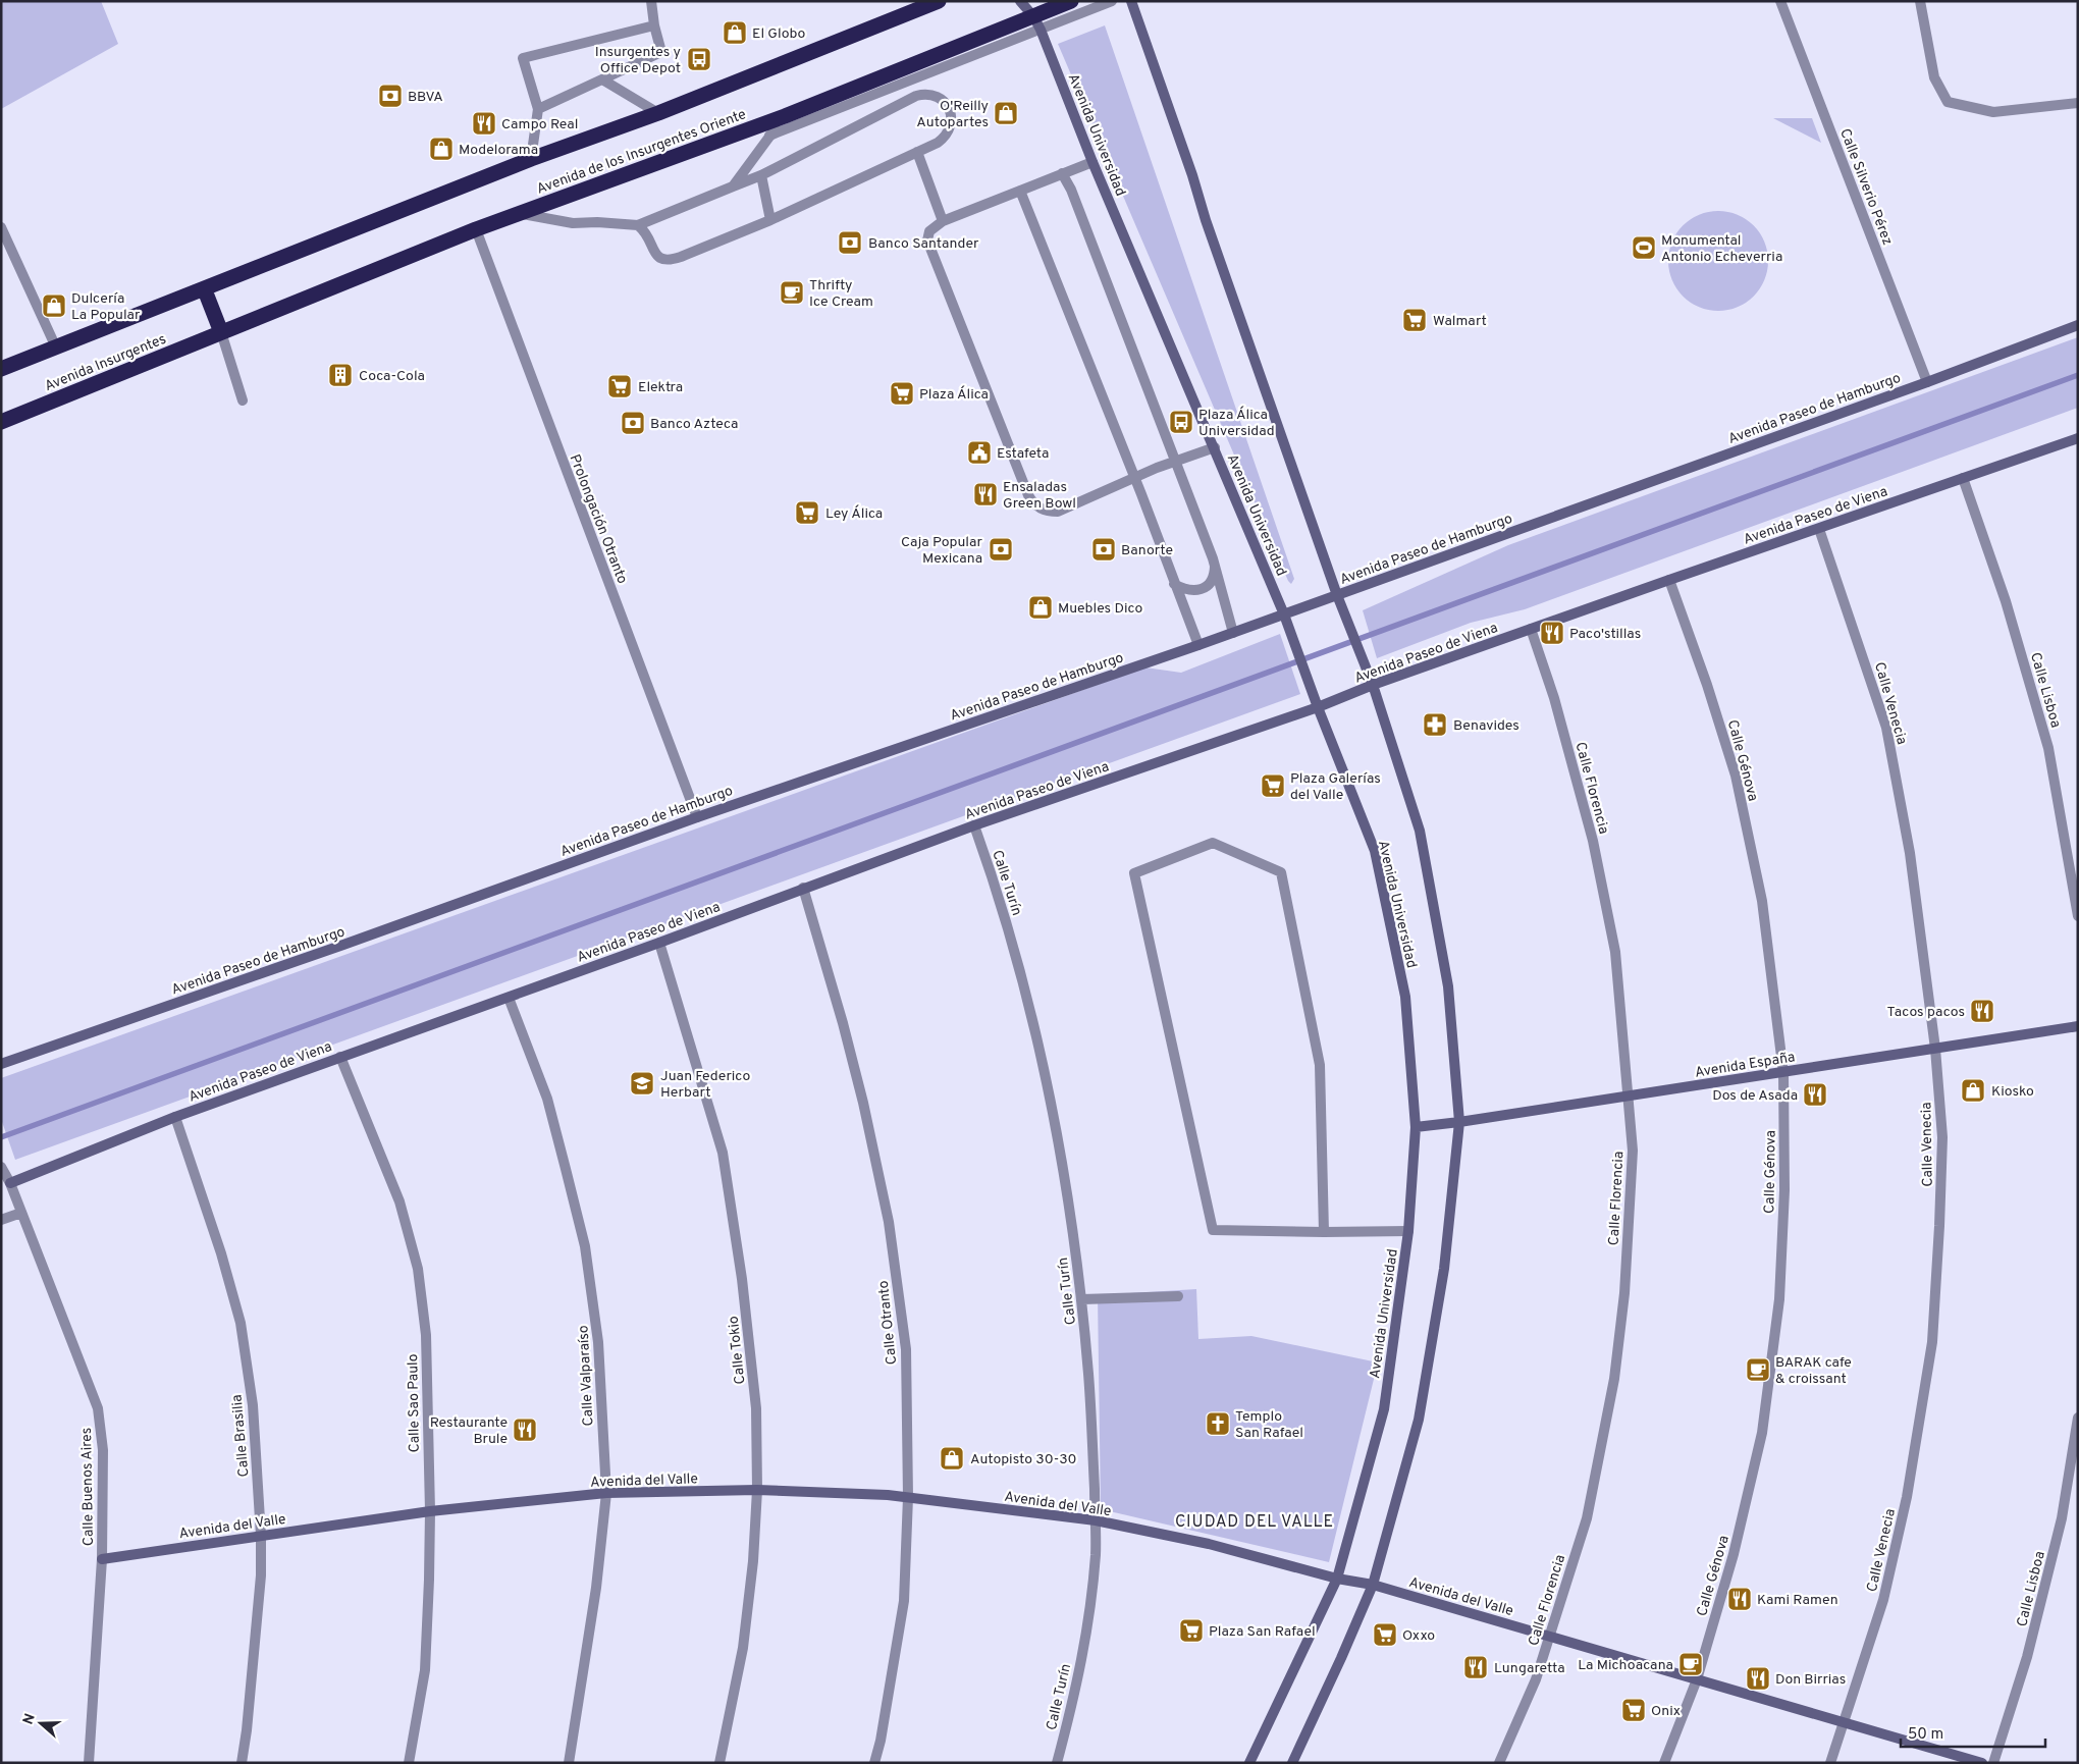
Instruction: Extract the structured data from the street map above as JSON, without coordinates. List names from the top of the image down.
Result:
{
  "streets": {
    "highway": ["Avenida de los Insurgentes Oriente", "Avenida Insurgentes"],
    "street": [
      "Avenida Universidad",
      "Calle Silverio Pérez",
      "Avenida Paseo de Hamburgo",
      "Avenida Paseo de Viena",
      "Prolongación Otranto",
      "Calle Lisboa",
      "Calle Venecia",
      "Calle Génova",
      "Calle Florencia",
      "Calle Turín",
      "Avenida España",
      "Calle Otranto",
      "Calle Tokio",
      "Calle Valparaíso",
      "Calle Sao Paulo",
      "Calle Brasilia",
      "Avenida del Valle",
      "Calle Buenos Aires"
    ]
  },
  "crossings": [
    ["Avenida Universidad", "Avenida de los Insurgentes Oriente"],
    ["Avenida Universidad", "Avenida Paseo de Hamburgo"],
    ["Avenida Universidad", "Avenida Paseo de Viena"],
    ["Avenida Universidad", "Avenida España"],
    ["Avenida Universidad", "Avenida del Valle"],
    ["Avenida de los Insurgentes Oriente", "Avenida Insurgentes"],
    ["Avenida de los Insurgentes Oriente", "Prolongación Otranto"],
    ["Calle Silverio Pérez", "Avenida Paseo de Hamburgo"],
    ["Avenida Paseo de Hamburgo", "Prolongación Otranto"],
    ["Avenida Paseo de Viena", "Calle Lisboa"],
    ["Avenida Paseo de Viena", "Calle Venecia"],
    ["Avenida Paseo de Viena", "Calle Génova"],
    ["Avenida Paseo de Viena", "Calle Florencia"],
    ["Avenida Paseo de Viena", "Calle Turín"],
    ["Avenida Paseo de Viena", "Calle Otranto"],
    ["Avenida Paseo de Viena", "Calle Tokio"],
    ["Avenida Paseo de Viena", "Calle Valparaíso"],
    ["Avenida Paseo de Viena", "Calle Sao Paulo"],
    ["Avenida Paseo de Viena", "Calle Brasilia"],
    ["Avenida Paseo de Viena", "Calle Buenos Aires"],
    ["Calle Venecia", "Avenida España"],
    ["Calle Venecia", "Avenida del Valle"],
    ["Calle Génova", "Avenida España"],
    ["Calle Génova", "Avenida del Valle"],
    ["Calle Florencia", "Avenida España"],
    ["Calle Florencia", "Avenida del Valle"],
    ["Calle Turín", "Avenida del Valle"],
    ["Calle Otranto", "Avenida del Valle"],
    ["Calle Tokio", "Avenida del Valle"],
    ["Calle Valparaíso", "Avenida del Valle"],
    ["Calle Sao Paulo", "Avenida del Valle"],
    ["Calle Brasilia", "Avenida del Valle"],
    ["Avenida del Valle", "Calle Buenos Aires"]
  ],
  "districts": ["CIUDAD DEL VALLE"],
  "places": {
    "shop": [
      "El Globo",
      "O'Reilly Autopartes",
      "Modelorama",
      "Dulcería La Popular",
      "Muebles Dico",
      "Kiosko",
      "Autopisto 30-30"
    ],
    "bus stop": ["Insurgentes y Office Depot", "Plaza Álica Universidad"],
    "bank": [
      "BBVA",
      "Banco Santander",
      "Banco Azteca",
      "Caja Popular Mexicana",
      "Banorte"
    ],
    "restaurant": [
      "Campo Real",
      "Ensaladas Green Bowl",
      "Paco'stillas",
      "Tacos pacos",
      "Dos de Asada",
      "Restaurante Brule",
      "Kami Ramen",
      "Lungaretta",
      "Don Birrias"
    ],
    "sports": ["Monumental Antonio Echeverria"],
    "cafe": ["Thrifty Ice Cream", "BARAK cafe & croissant", "La Michoacana"],
    "supermarket": [
      "Walmart",
      "Elektra",
      "Plaza Álica",
      "Ley Álica",
      "Plaza Galerías del Valle",
      "Plaza San Rafael",
      "Oxxo",
      "Onix"
    ],
    "building": ["Coca-Cola"],
    "public building": ["Estafeta"],
    "pharmacy": ["Benavides"],
    "school or university": ["Juan Federico Herbart"],
    "church": ["Templo San Rafael"]
  },
  "scale_bar": "50 m",
  "north": "left"
}
